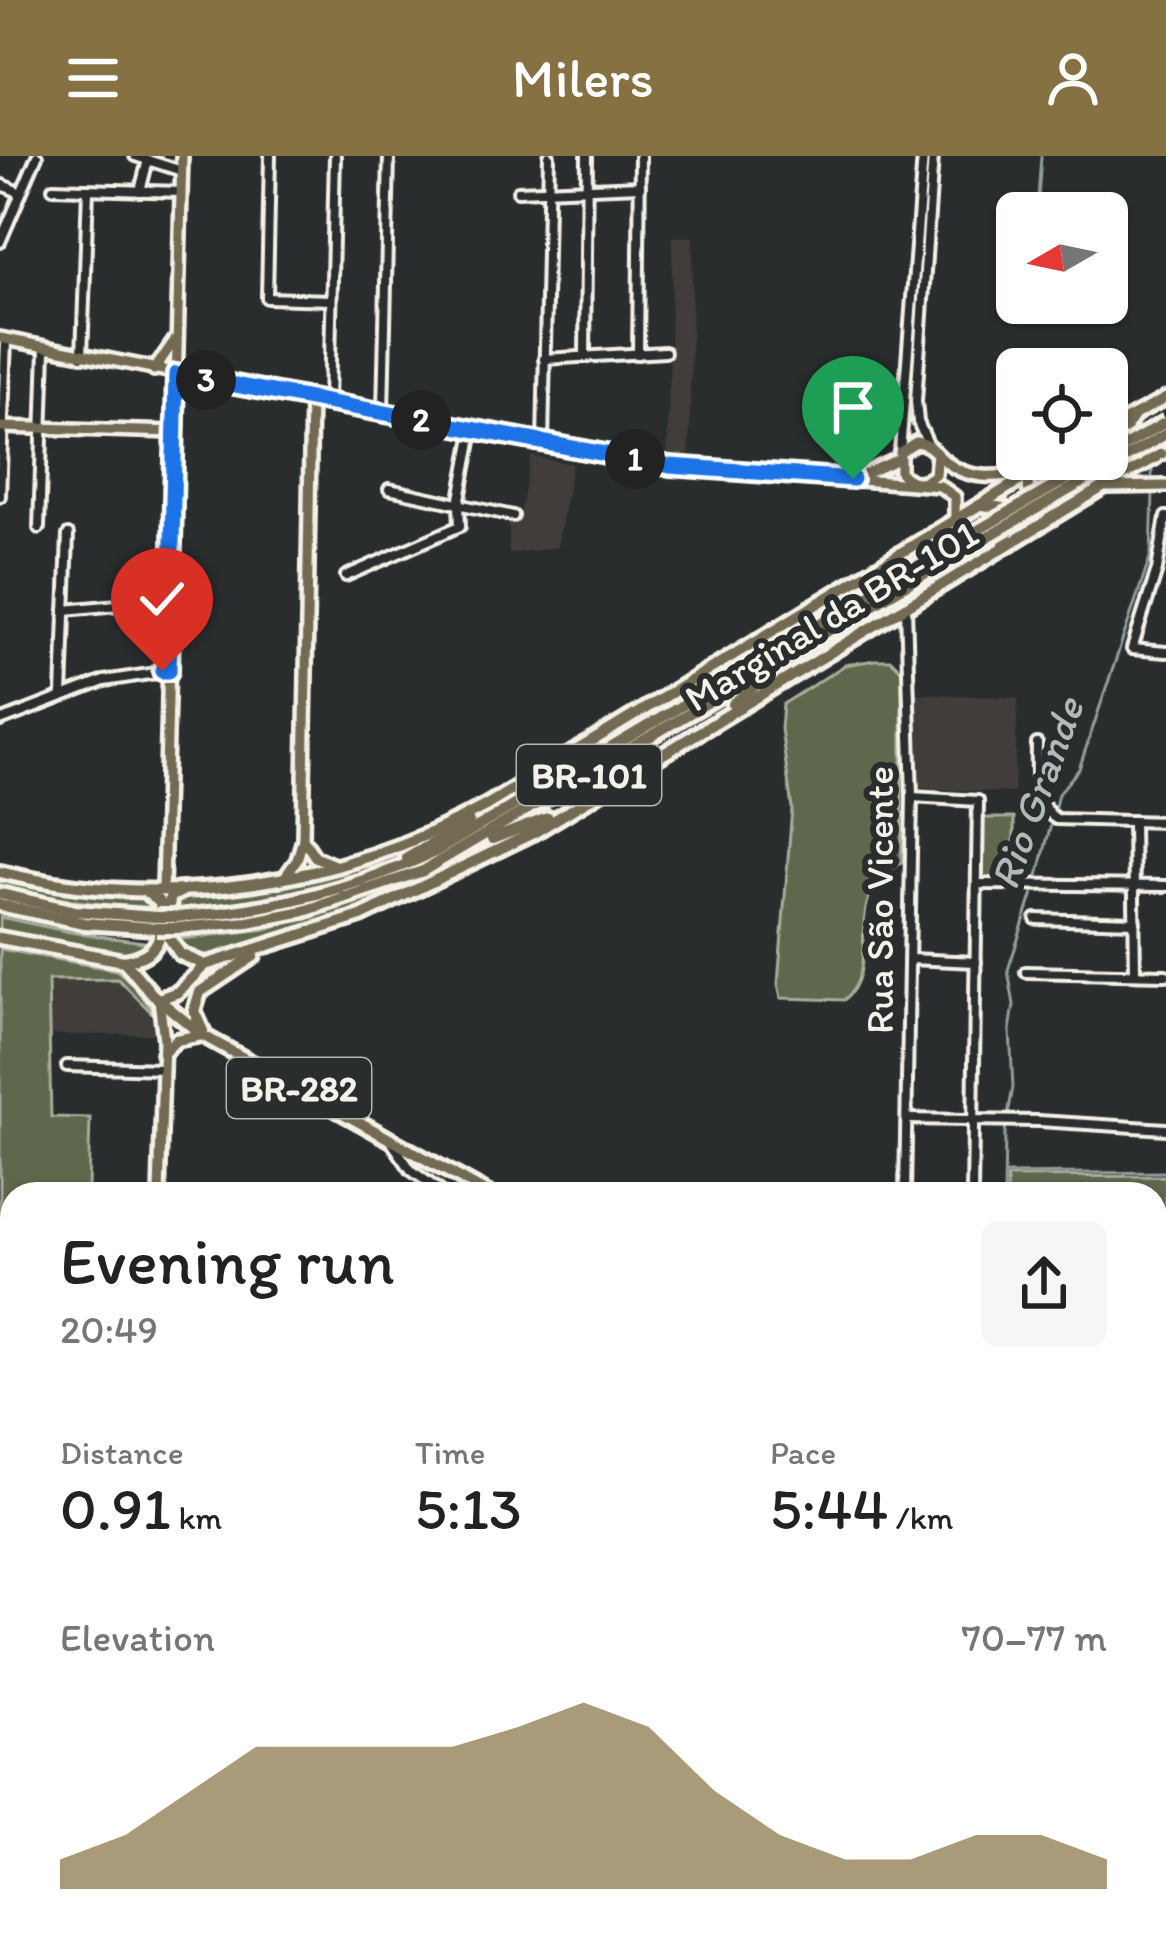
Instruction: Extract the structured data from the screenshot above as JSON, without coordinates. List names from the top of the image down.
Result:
{
  "streets": {
    "highway": ["Marginal da BR-101", "BR-101", "BR-282"],
    "street": ["Rua São Vicente"]
  },
  "crossings": [
    ["Marginal da BR-101", "Rua São Vicente"]
  ],
  "water": ["Rio Grande"],
  "north": "left",
  "page": {
    "header": "Milers",
    "pins": ["3", "2", "1"],
    "heading": ["Evening run", "20:49"],
    "stats": [
      ["Distance", "0.91 km"],
      ["Time", "5:13"],
      ["Pace", "5:44 /km"]
    ],
    "chart": ["Elevation", "70–77 m"]
  }
}
